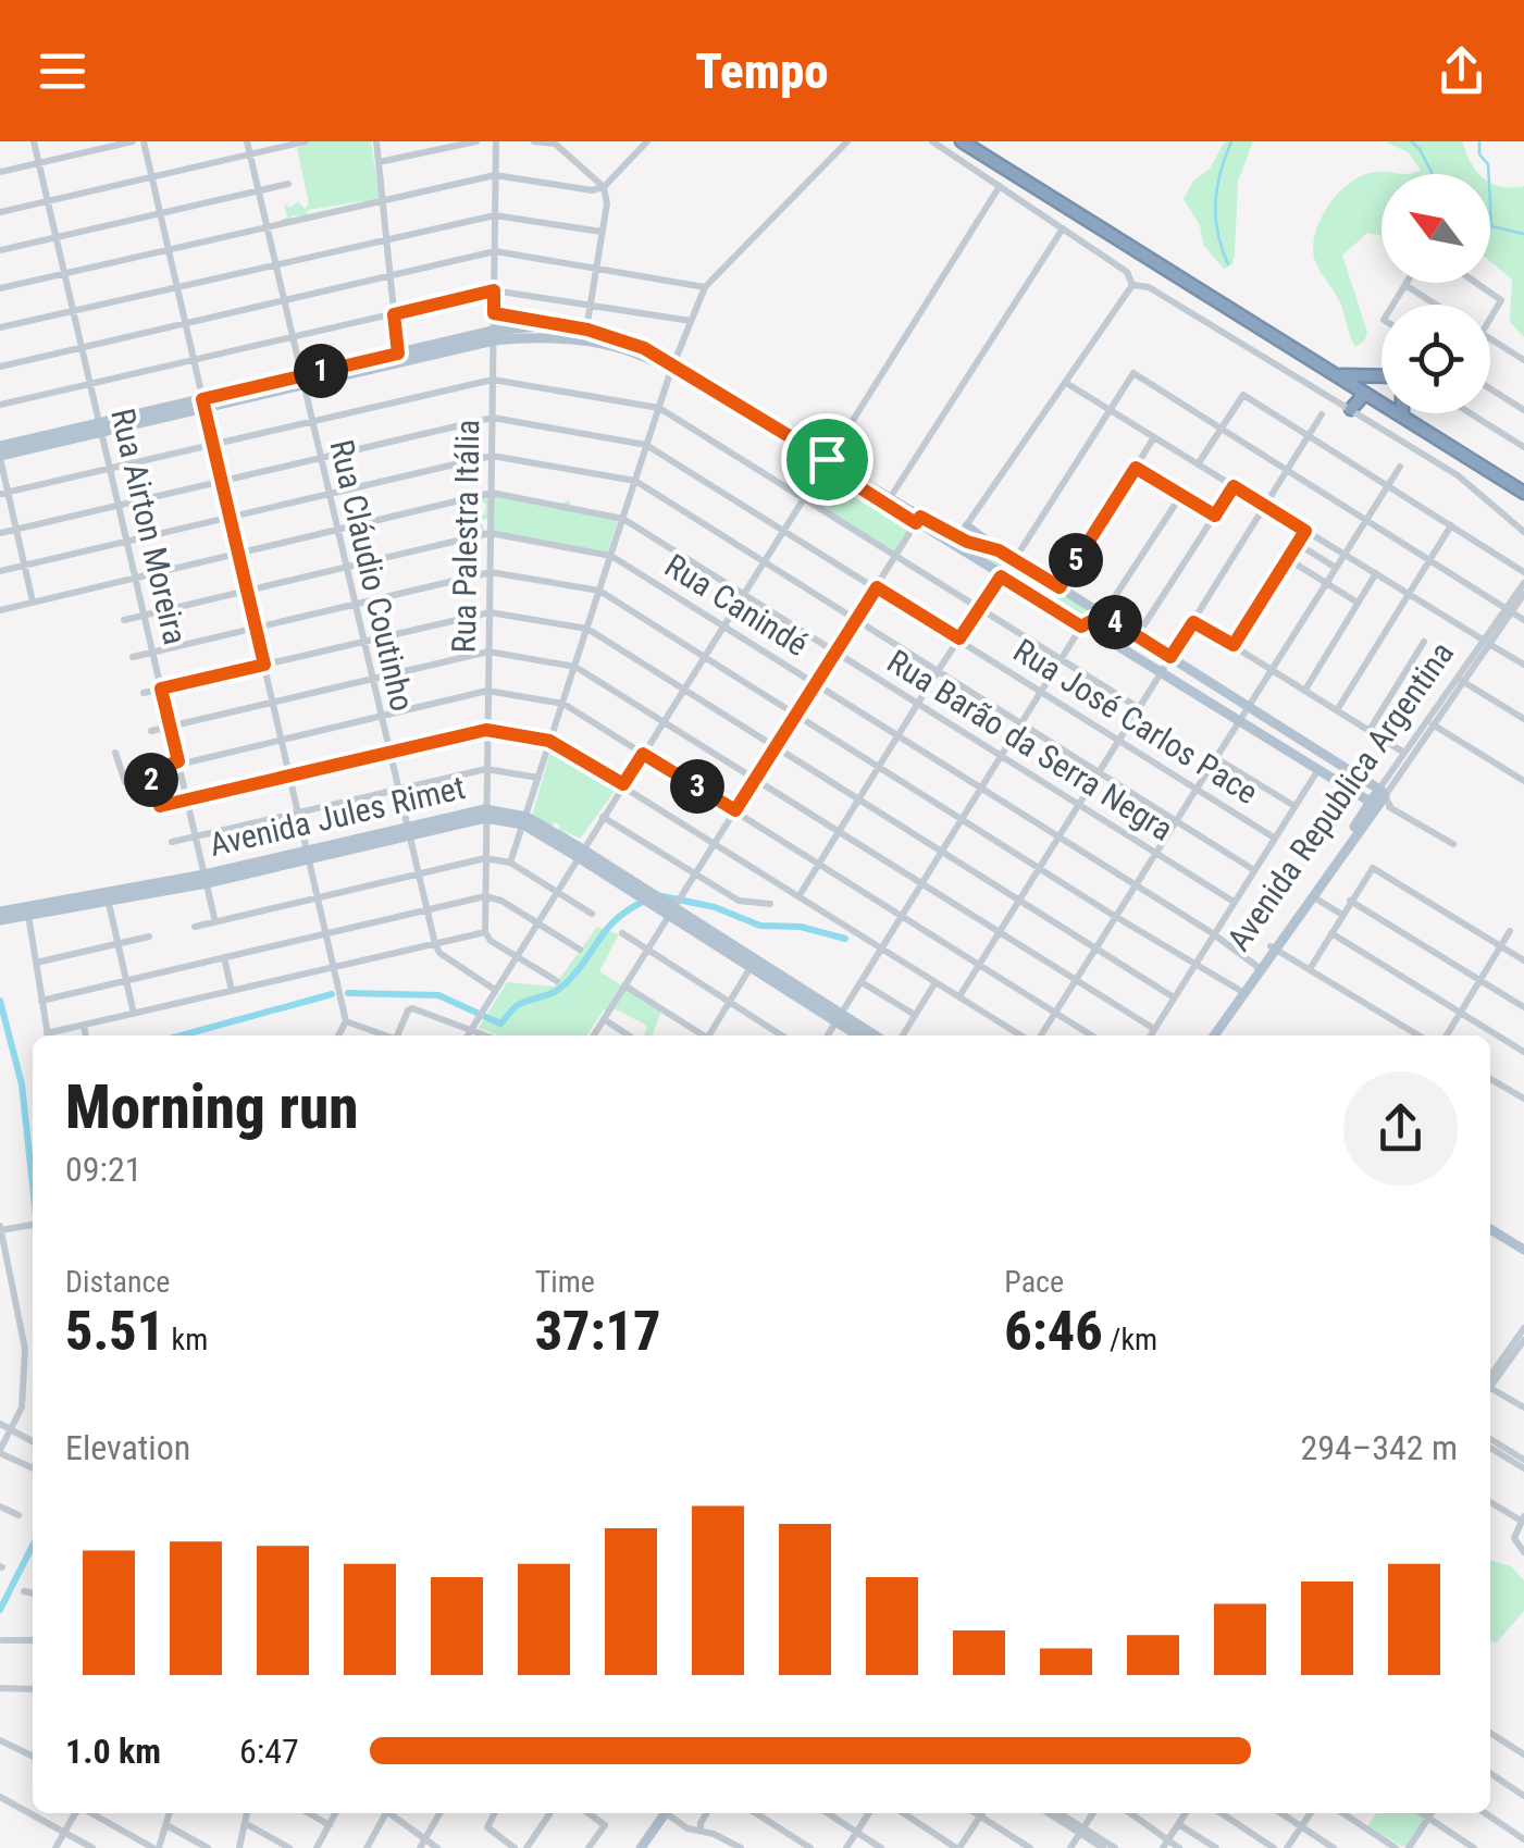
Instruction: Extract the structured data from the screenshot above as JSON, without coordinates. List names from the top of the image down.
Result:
{
  "streets": {
    "main road": ["Avenida Republica Argentina", "Avenida Jules Rimet"],
    "street": [
      "Rua Airton Moreira",
      "Rua Palestra Itália",
      "Rua Cláudio Coutinho",
      "Rua Canindé",
      "Rua José Carlos Pace",
      "Rua Barão da Serra Negra"
    ]
  },
  "crossings": [
    ["Rua Airton Moreira", "Rua Canindé"],
    ["Rua Airton Moreira", "Rua José Carlos Pace"],
    ["Rua Airton Moreira", "Rua Barão da Serra Negra"],
    ["Rua Airton Moreira", "Avenida Jules Rimet"],
    ["Rua Palestra Itália", "Rua Canindé"],
    ["Rua Palestra Itália", "Rua José Carlos Pace"],
    ["Rua Palestra Itália", "Rua Barão da Serra Negra"],
    ["Rua Palestra Itália", "Avenida Jules Rimet"],
    ["Rua Cláudio Coutinho", "Rua Canindé"],
    ["Rua Cláudio Coutinho", "Rua José Carlos Pace"],
    ["Rua Cláudio Coutinho", "Rua Barão da Serra Negra"],
    ["Rua Cláudio Coutinho", "Avenida Jules Rimet"],
    ["Rua Canindé", "Avenida Republica Argentina"]
  ],
  "north": "top left",
  "page": {
    "header": "Tempo",
    "pins": [
      "1",
      "5",
      "4",
      "2",
      "3"
    ],
    "heading": ["Morning run", "09:21"],
    "stats": [
      ["Distance", "5.51 km"],
      ["Time", "37:17"],
      ["Pace", "6:46 /km"]
    ],
    "chart": ["Elevation", "294–342 m"],
    "list": [
      {
        "name": "1.0 km",
        "note": "6:47"
      }
    ]
  }
}
